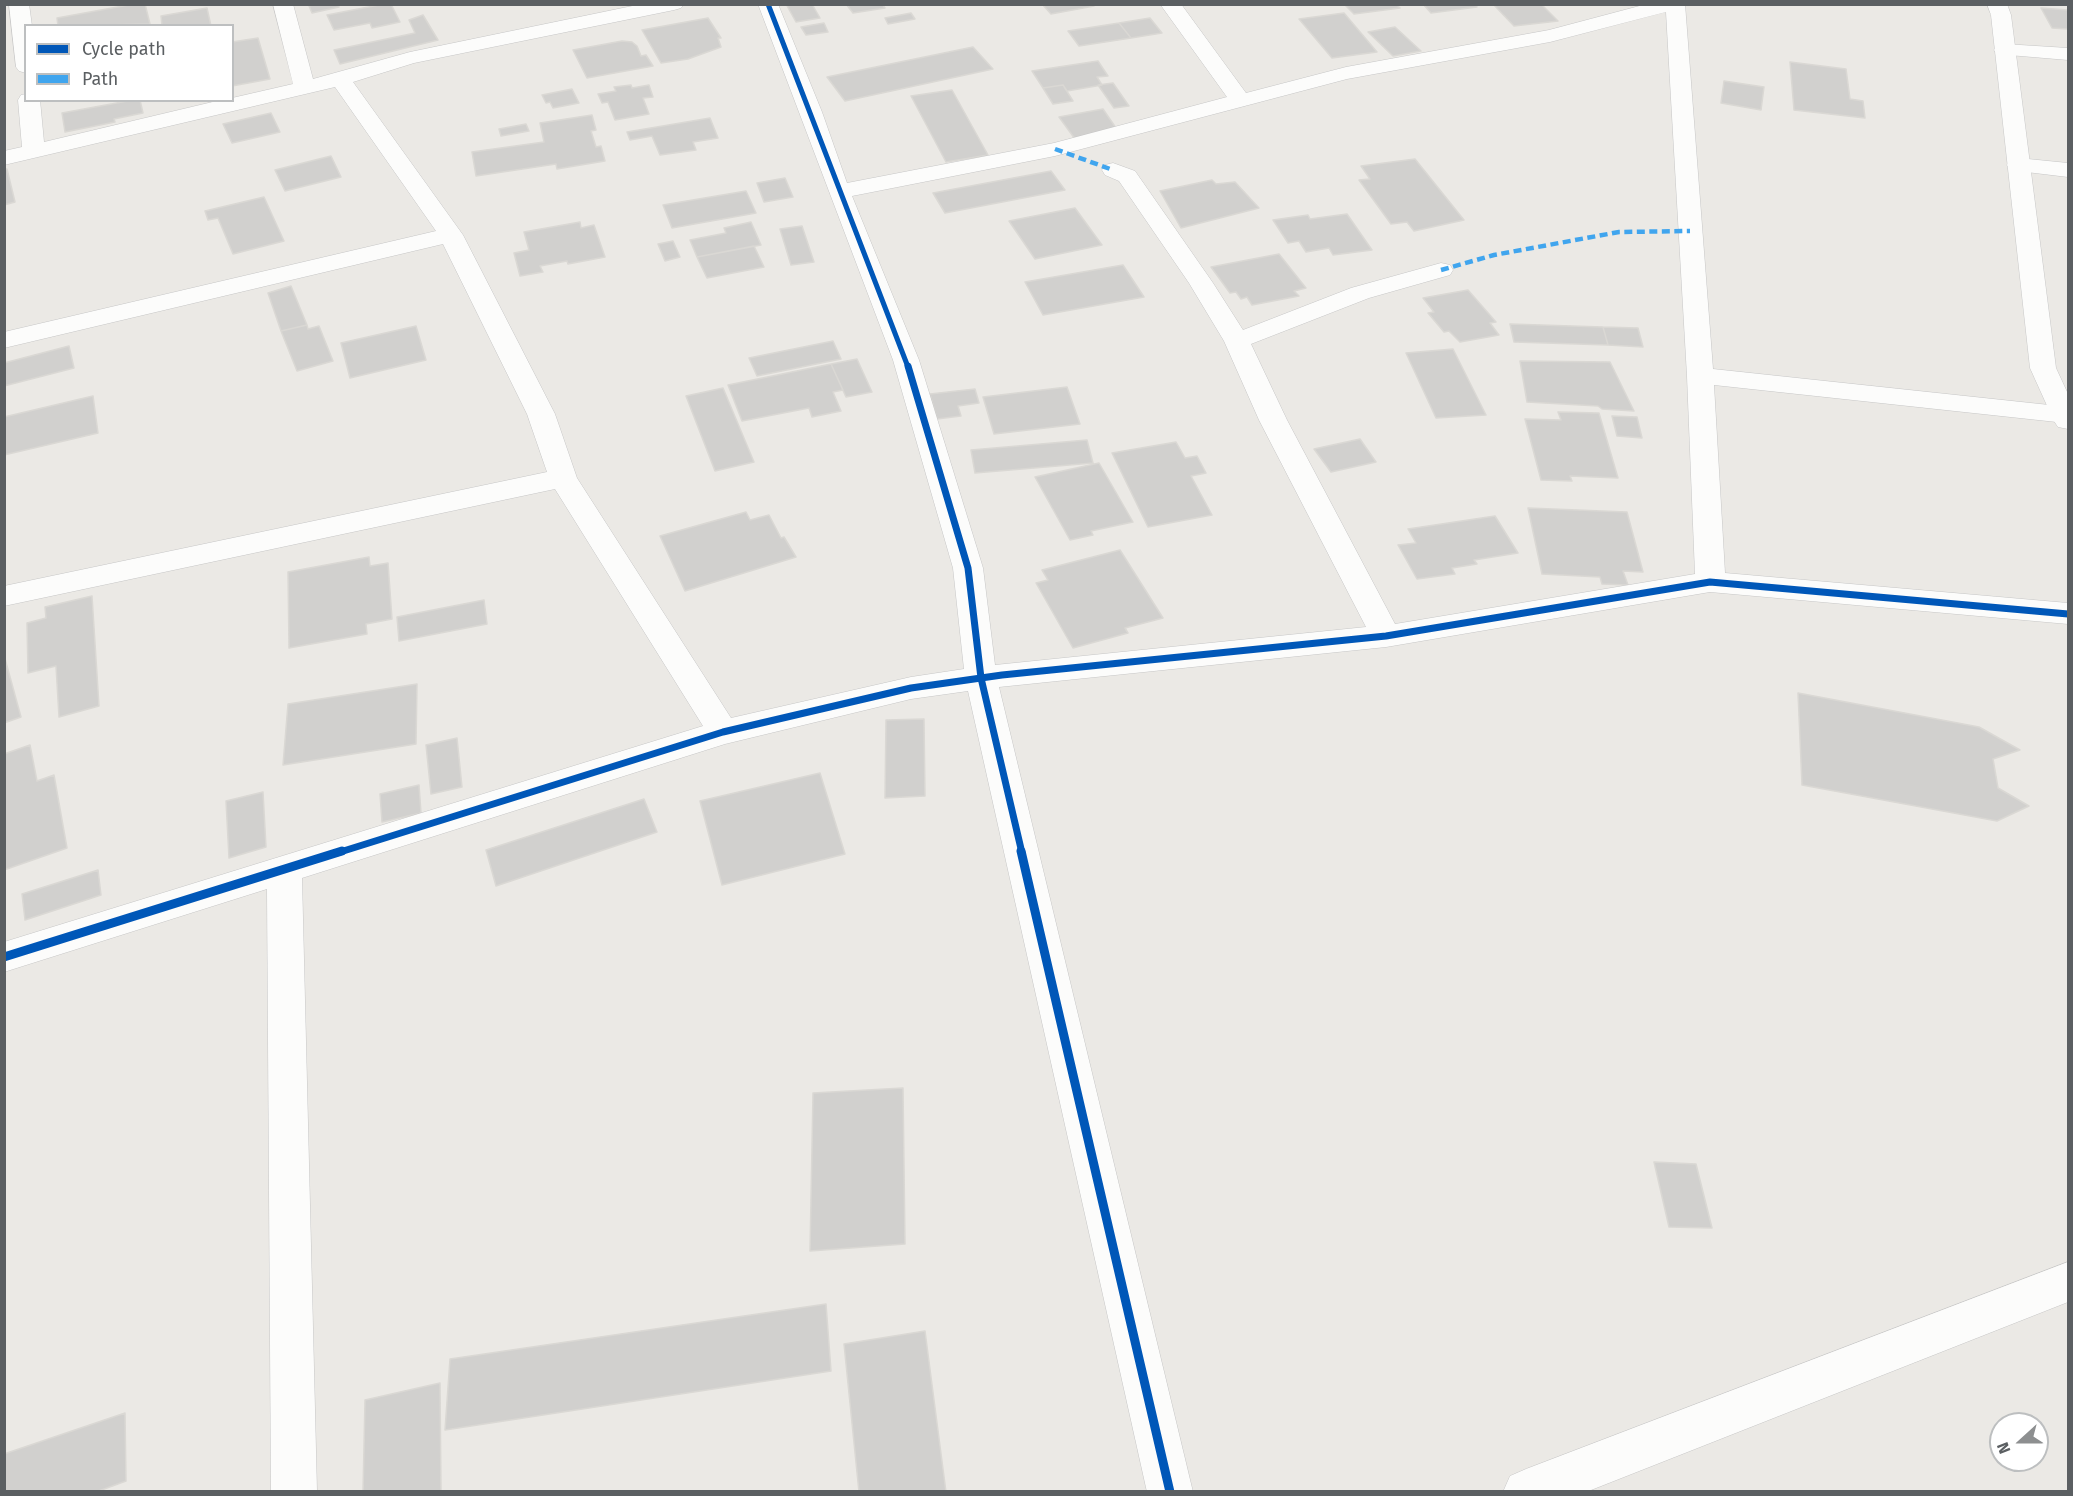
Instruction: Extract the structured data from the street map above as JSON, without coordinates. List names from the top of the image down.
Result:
{
  "legend": ["Cycle path", "Path"],
  "north": "left"
}
